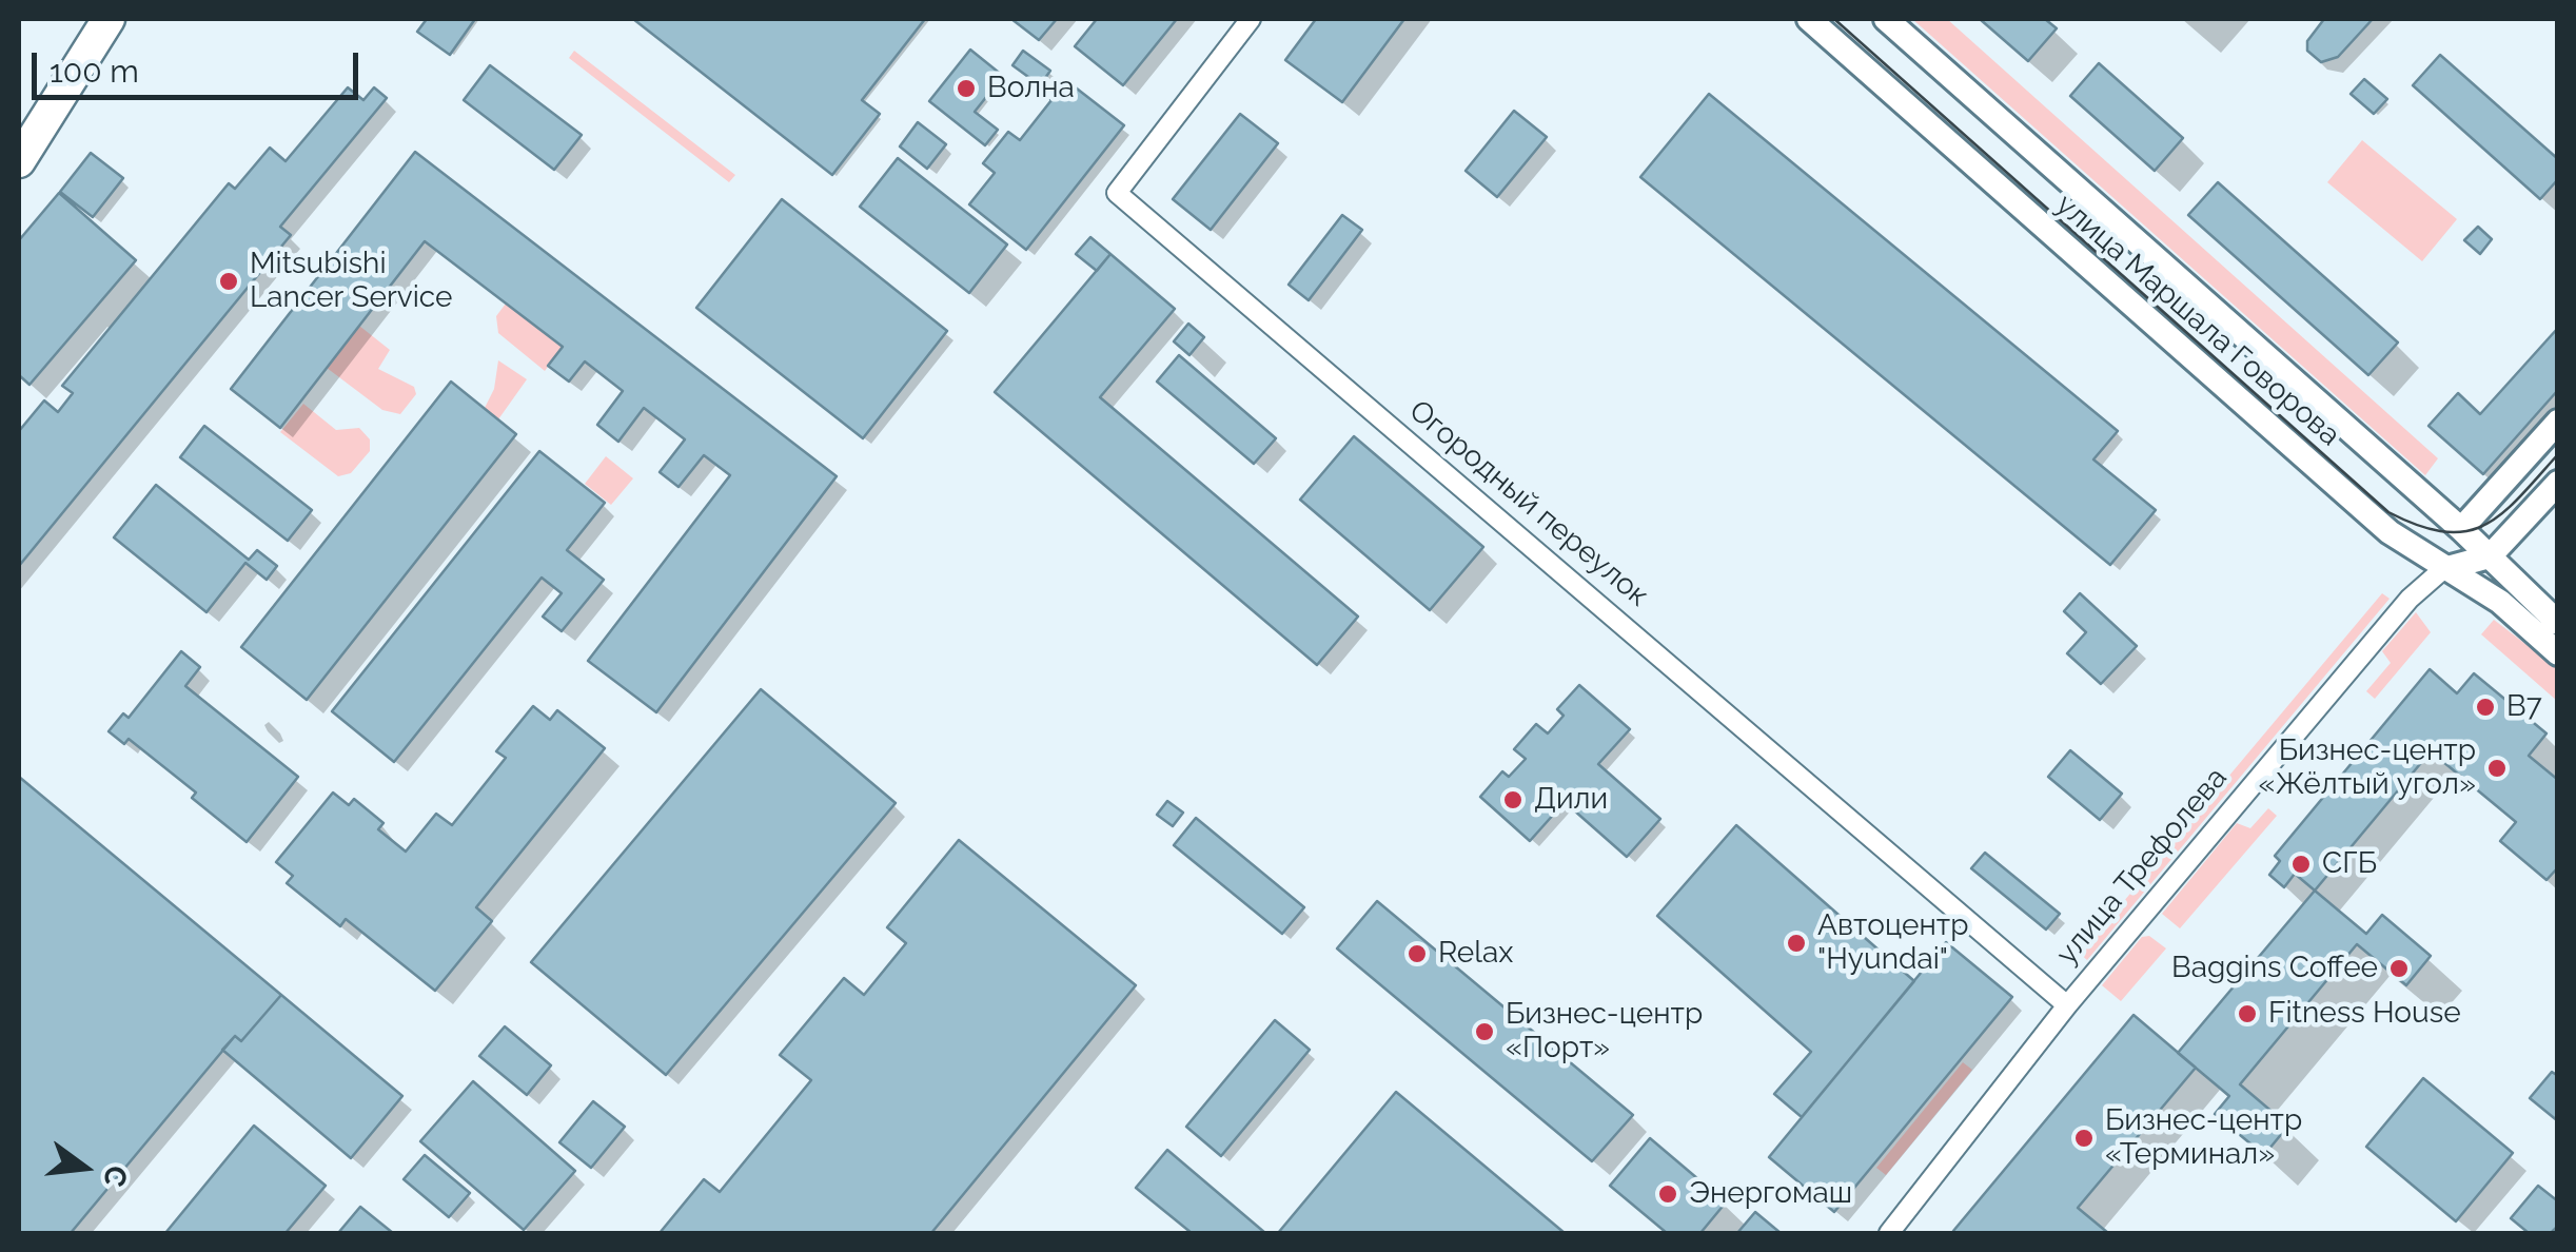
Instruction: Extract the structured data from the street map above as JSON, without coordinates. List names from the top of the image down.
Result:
{
  "streets": {
    "main road": ["улица Маршала Говорова", "улица Трефолева"],
    "street": ["Огородный переулок"]
  },
  "crossings": [
    ["улица Маршала Говорова", "улица Трефолева"],
    ["Огородный переулок", "улица Трефолева"]
  ],
  "places": [
    "Волна",
    "Mitsubishi Lancer Service",
    "В7",
    "Бизнес-центр «Жёлтый угол»",
    "Дили",
    "СГБ",
    "Автоцентр \"Hyundai\"",
    "Relax",
    "Baggins Coffee",
    "Fitness House",
    "Бизнес-центр «Порт»",
    "Бизнес-центр «Терминал»",
    "Энергомаш"
  ],
  "scale_bar": "100 m",
  "north": "right"
}
